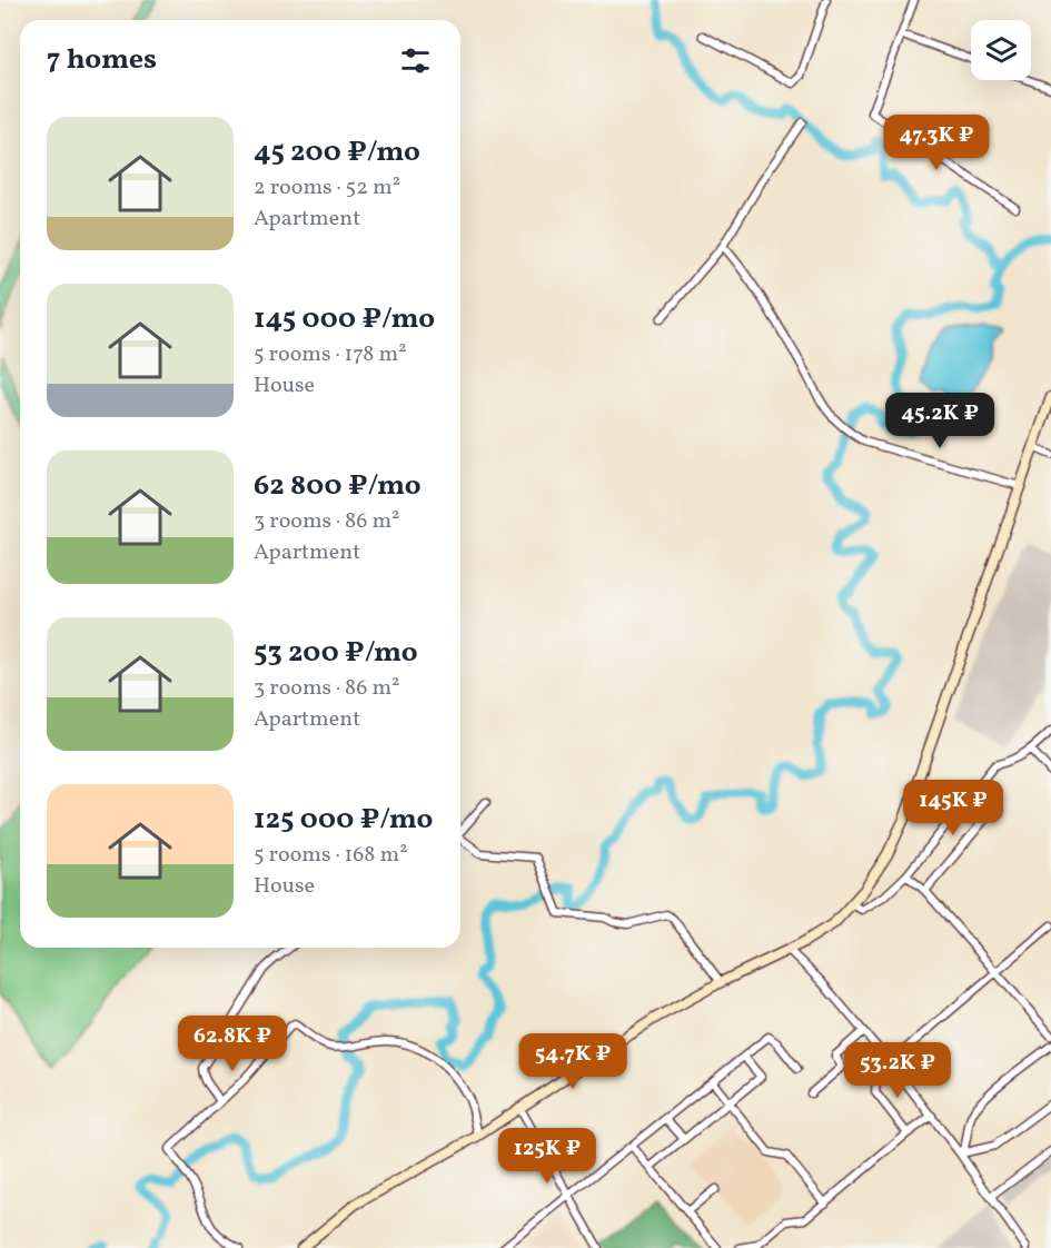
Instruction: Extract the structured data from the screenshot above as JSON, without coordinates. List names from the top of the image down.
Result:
{
  "page": {
    "heading": "7 homes",
    "list": [
      {
        "name": "45 200 ₽/mo",
        "note": "2 rooms · 52 m² · Apartment"
      },
      {
        "name": "145 000 ₽/mo",
        "note": "5 rooms · 178 m² · House"
      },
      {
        "name": "62 800 ₽/mo",
        "note": "3 rooms · 86 m² · Apartment"
      },
      {
        "name": "53 200 ₽/mo",
        "note": "3 rooms · 86 m² · Apartment"
      },
      {
        "name": "125 000 ₽/mo",
        "note": "5 rooms · 168 m² · House"
      }
    ],
    "price": [
      "47.3K ₽",
      "45.2K ₽",
      "145K ₽",
      "62.8K ₽",
      "54.7K ₽",
      "53.2K ₽",
      "125K ₽"
    ]
  }
}
